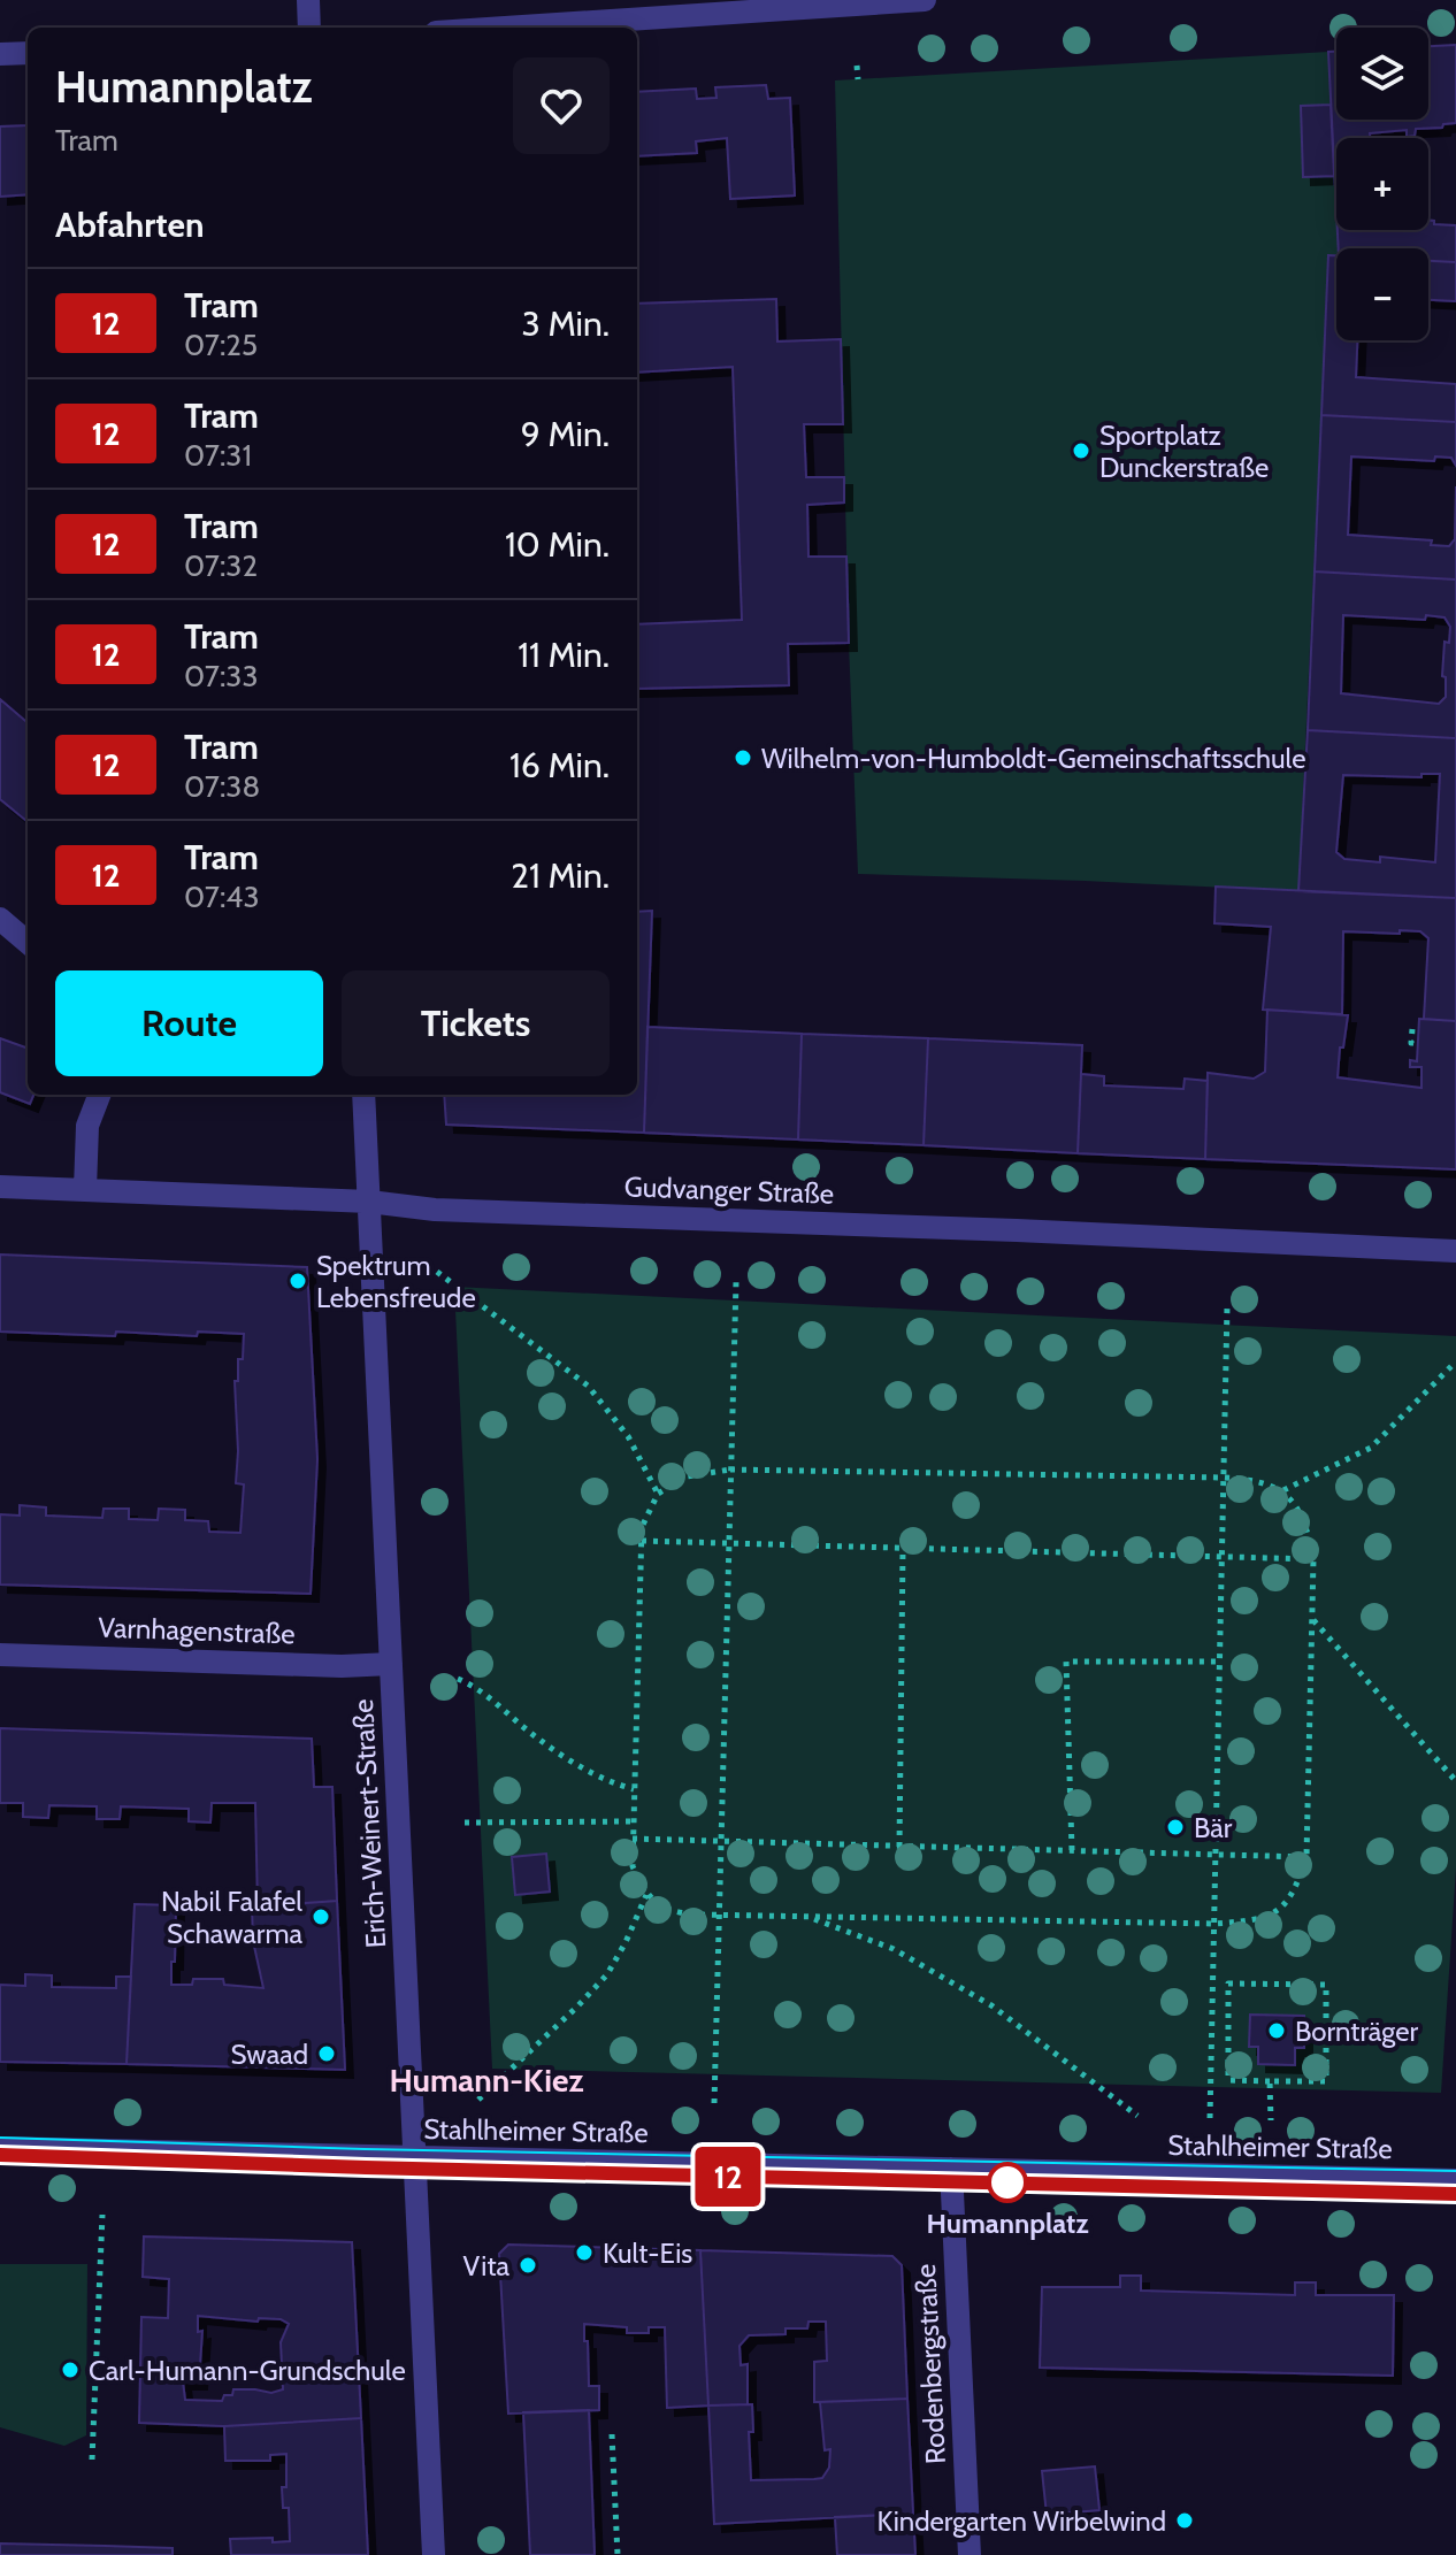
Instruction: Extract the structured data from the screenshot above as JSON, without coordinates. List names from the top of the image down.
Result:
{
  "streets": {
    "street": [
      "Gudvanger Straße",
      "Varnhagenstraße",
      "Erich-Weinert-Straße",
      "Stahlheimer Straße",
      "Rodenbergstraße"
    ]
  },
  "crossings": [
    ["Gudvanger Straße", "Erich-Weinert-Straße"],
    ["Varnhagenstraße", "Erich-Weinert-Straße"],
    ["Erich-Weinert-Straße", "Stahlheimer Straße"],
    ["Stahlheimer Straße", "Rodenbergstraße"]
  ],
  "districts": ["Humann-Kiez"],
  "places": [
    "Sportplatz Dunckerstraße",
    "Wilhelm-von-Humboldt-Gemeinschaftsschule",
    "Spektrum Lebensfreude",
    "Bär",
    "Nabil Falafel Schawarma",
    "Bornträger",
    "Swaad",
    "Humannplatz",
    "Kult-Eis",
    "Vita",
    "Carl-Humann-Grundschule",
    "Kindergarten Wirbelwind"
  ],
  "lines": ["tram line 12"],
  "page": {
    "on_map": "12",
    "map_buttons": ["+", "−"],
    "heading": [
      ["Humannplatz", "Tram"],
      "Abfahrten"
    ],
    "list": [
      {
        "mark": "12",
        "name": "Tram",
        "note": "07:25",
        "value": "3 Min."
      },
      {
        "mark": "12",
        "name": "Tram",
        "note": "07:31",
        "value": "9 Min."
      },
      {
        "mark": "12",
        "name": "Tram",
        "note": "07:32",
        "value": "10 Min."
      },
      {
        "mark": "12",
        "name": "Tram",
        "note": "07:33",
        "value": "11 Min."
      },
      {
        "mark": "12",
        "name": "Tram",
        "note": "07:38",
        "value": "16 Min."
      },
      {
        "mark": "12",
        "name": "Tram",
        "note": "07:43",
        "value": "21 Min."
      }
    ],
    "buttons": ["Route", "Tickets"]
  }
}
